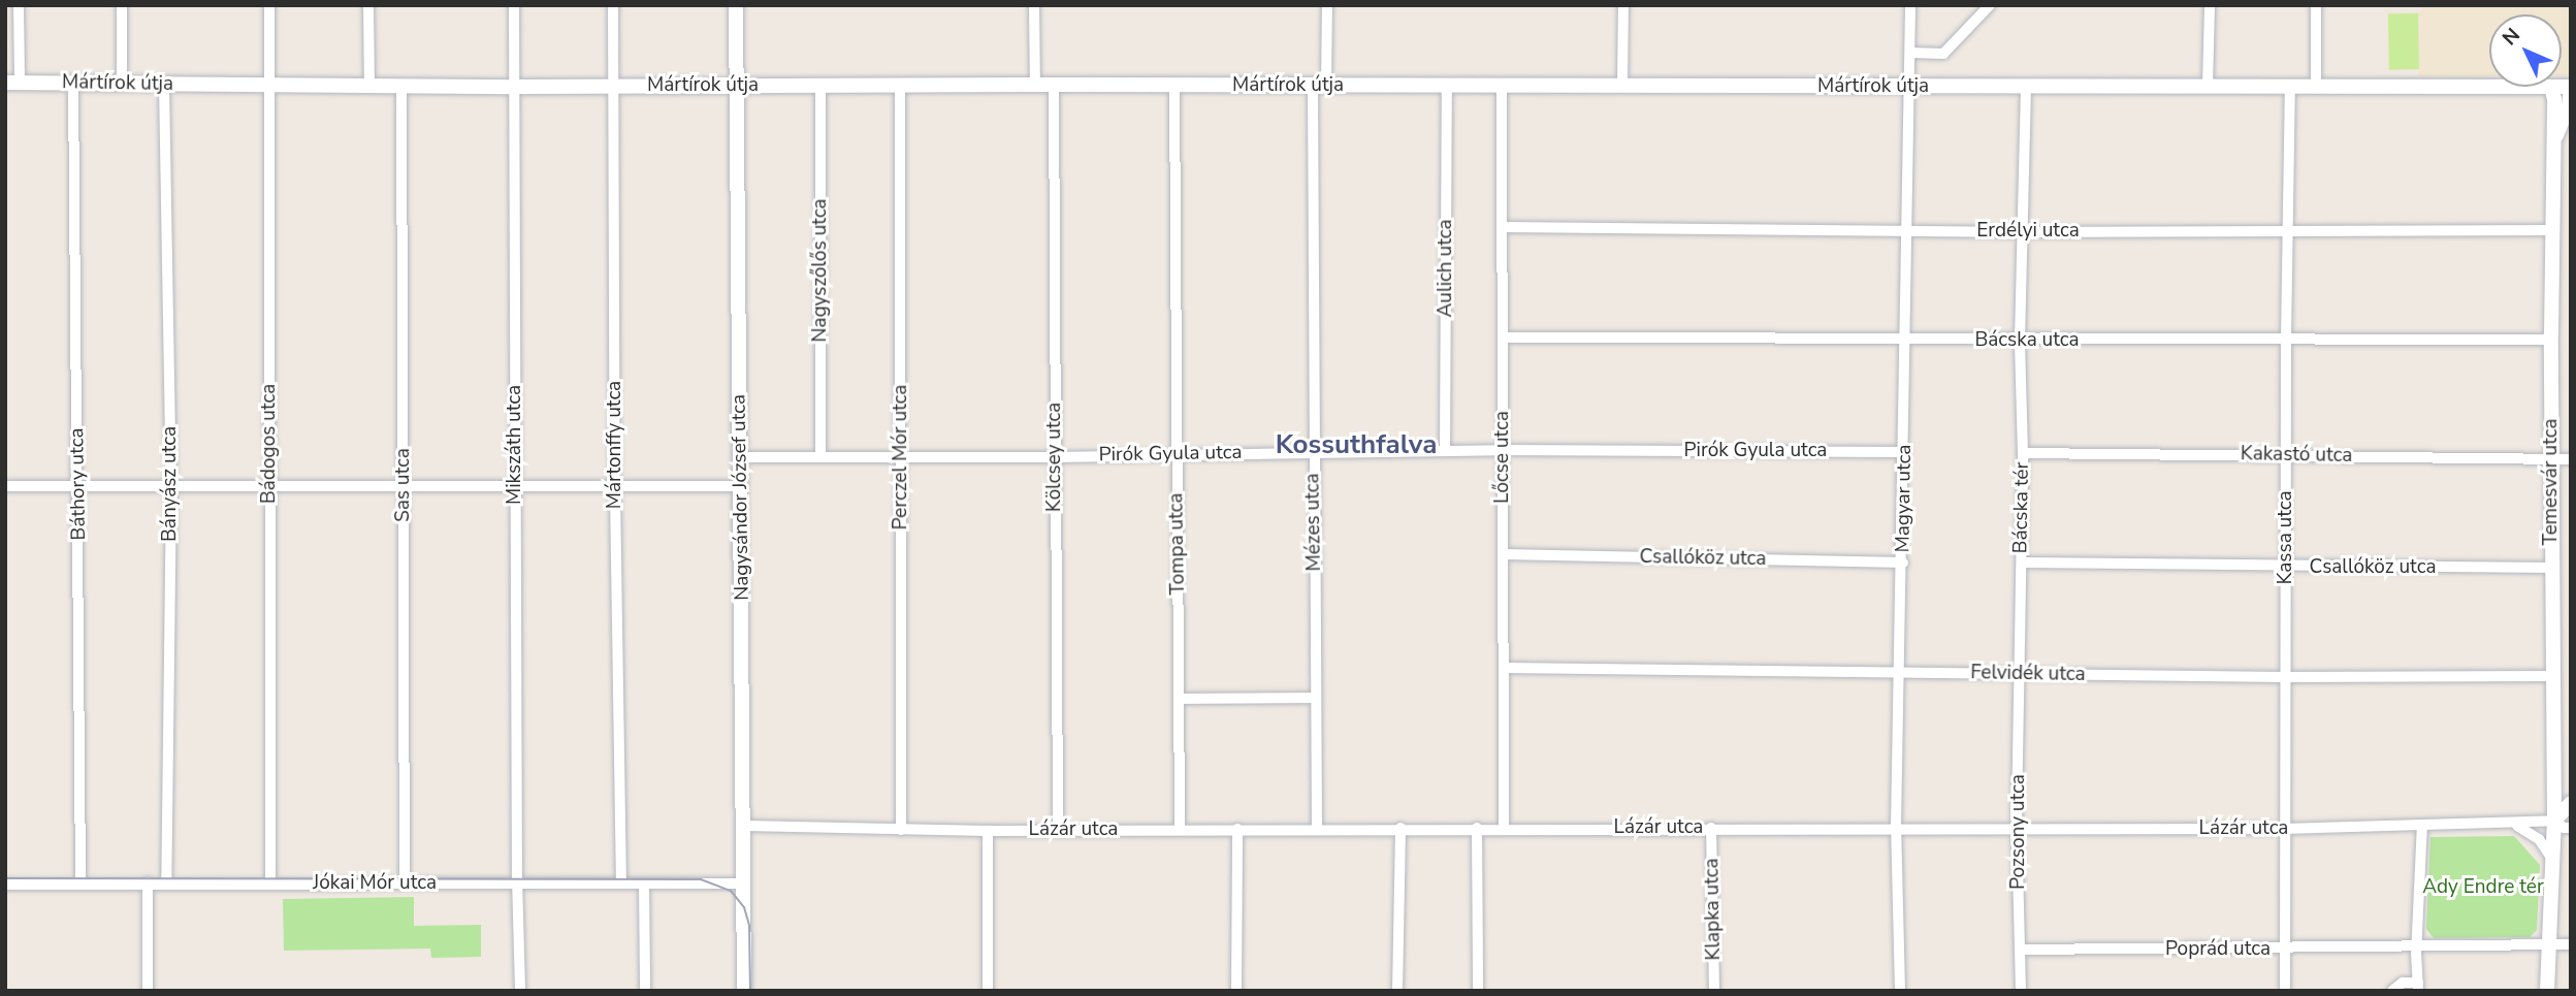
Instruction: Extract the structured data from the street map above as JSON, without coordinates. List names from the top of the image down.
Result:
{
  "streets": {
    "street": [
      "Mártírok útja",
      "Erdélyi utca",
      "Aulich utca",
      "Nagyszőlős utca",
      "Bácska utca",
      "Bádogos utca",
      "Mikszáth utca",
      "Mártonffy utca",
      "Pirók Gyula utca",
      "Kakastó utca",
      "Perczel Mór utca",
      "Kölcsey utca",
      "Lőcse utca",
      "Temesvár utca",
      "Báthory utca",
      "Bányász utca",
      "Sas utca",
      "Nagysándor József utca",
      "Magyar utca",
      "Bácska tér",
      "Mézes utca",
      "Kassa utca",
      "Tompa utca",
      "Csallóköz utca",
      "Felvidék utca",
      "Lázár utca",
      "Pozsony utca",
      "Jókai Mór utca",
      "Klapka utca",
      "Poprád utca"
    ]
  },
  "crossings": [
    ["Mártírok útja", "Aulich utca"],
    ["Mártírok útja", "Nagyszőlős utca"],
    ["Mártírok útja", "Bádogos utca"],
    ["Mártírok útja", "Mikszáth utca"],
    ["Mártírok útja", "Mártonffy utca"],
    ["Mártírok útja", "Perczel Mór utca"],
    ["Mártírok útja", "Kölcsey utca"],
    ["Mártírok útja", "Lőcse utca"],
    ["Mártírok útja", "Báthory utca"],
    ["Mártírok útja", "Bányász utca"],
    ["Mártírok útja", "Sas utca"],
    ["Mártírok útja", "Nagysándor József utca"],
    ["Mártírok útja", "Magyar utca"],
    ["Mártírok útja", "Mézes utca"],
    ["Mártírok útja", "Kassa utca"],
    ["Mártírok útja", "Tompa utca"],
    ["Erdélyi utca", "Lőcse utca"],
    ["Erdélyi utca", "Temesvár utca"],
    ["Erdélyi utca", "Magyar utca"],
    ["Erdélyi utca", "Kassa utca"],
    ["Aulich utca", "Pirók Gyula utca"],
    ["Nagyszőlős utca", "Pirók Gyula utca"],
    ["Bácska utca", "Lőcse utca"],
    ["Bácska utca", "Temesvár utca"],
    ["Bácska utca", "Magyar utca"],
    ["Bácska utca", "Bácska tér"],
    ["Bácska utca", "Kassa utca"],
    ["Bádogos utca", "Jókai Mór utca"],
    ["Mikszáth utca", "Jókai Mór utca"],
    ["Mártonffy utca", "Jókai Mór utca"],
    ["Pirók Gyula utca", "Perczel Mór utca"],
    ["Pirók Gyula utca", "Kölcsey utca"],
    ["Pirók Gyula utca", "Lőcse utca"],
    ["Pirók Gyula utca", "Nagysándor József utca"],
    ["Pirók Gyula utca", "Magyar utca"],
    ["Pirók Gyula utca", "Mézes utca"],
    ["Pirók Gyula utca", "Tompa utca"],
    ["Kakastó utca", "Temesvár utca"],
    ["Kakastó utca", "Bácska tér"],
    ["Kakastó utca", "Kassa utca"],
    ["Perczel Mór utca", "Lázár utca"],
    ["Kölcsey utca", "Lázár utca"],
    ["Lőcse utca", "Csallóköz utca"],
    ["Lőcse utca", "Felvidék utca"],
    ["Lőcse utca", "Lázár utca"],
    ["Temesvár utca", "Csallóköz utca"],
    ["Temesvár utca", "Felvidék utca"],
    ["Temesvár utca", "Lázár utca"],
    ["Báthory utca", "Jókai Mór utca"],
    ["Bányász utca", "Jókai Mór utca"],
    ["Sas utca", "Jókai Mór utca"],
    ["Nagysándor József utca", "Lázár utca"],
    ["Nagysándor József utca", "Jókai Mór utca"],
    ["Magyar utca", "Csallóköz utca"],
    ["Magyar utca", "Felvidék utca"],
    ["Magyar utca", "Lázár utca"],
    ["Bácska tér", "Csallóköz utca"],
    ["Bácska tér", "Felvidék utca"],
    ["Bácska tér", "Pozsony utca"],
    ["Mézes utca", "Lázár utca"],
    ["Kassa utca", "Csallóköz utca"],
    ["Kassa utca", "Felvidék utca"],
    ["Kassa utca", "Lázár utca"],
    ["Kassa utca", "Poprád utca"],
    ["Tompa utca", "Lázár utca"],
    ["Felvidék utca", "Pozsony utca"],
    ["Lázár utca", "Pozsony utca"],
    ["Lázár utca", "Klapka utca"],
    ["Pozsony utca", "Poprád utca"]
  ],
  "districts": ["Kossuthfalva"],
  "parks": ["Ady Endre tér"],
  "north": "top left"
}
